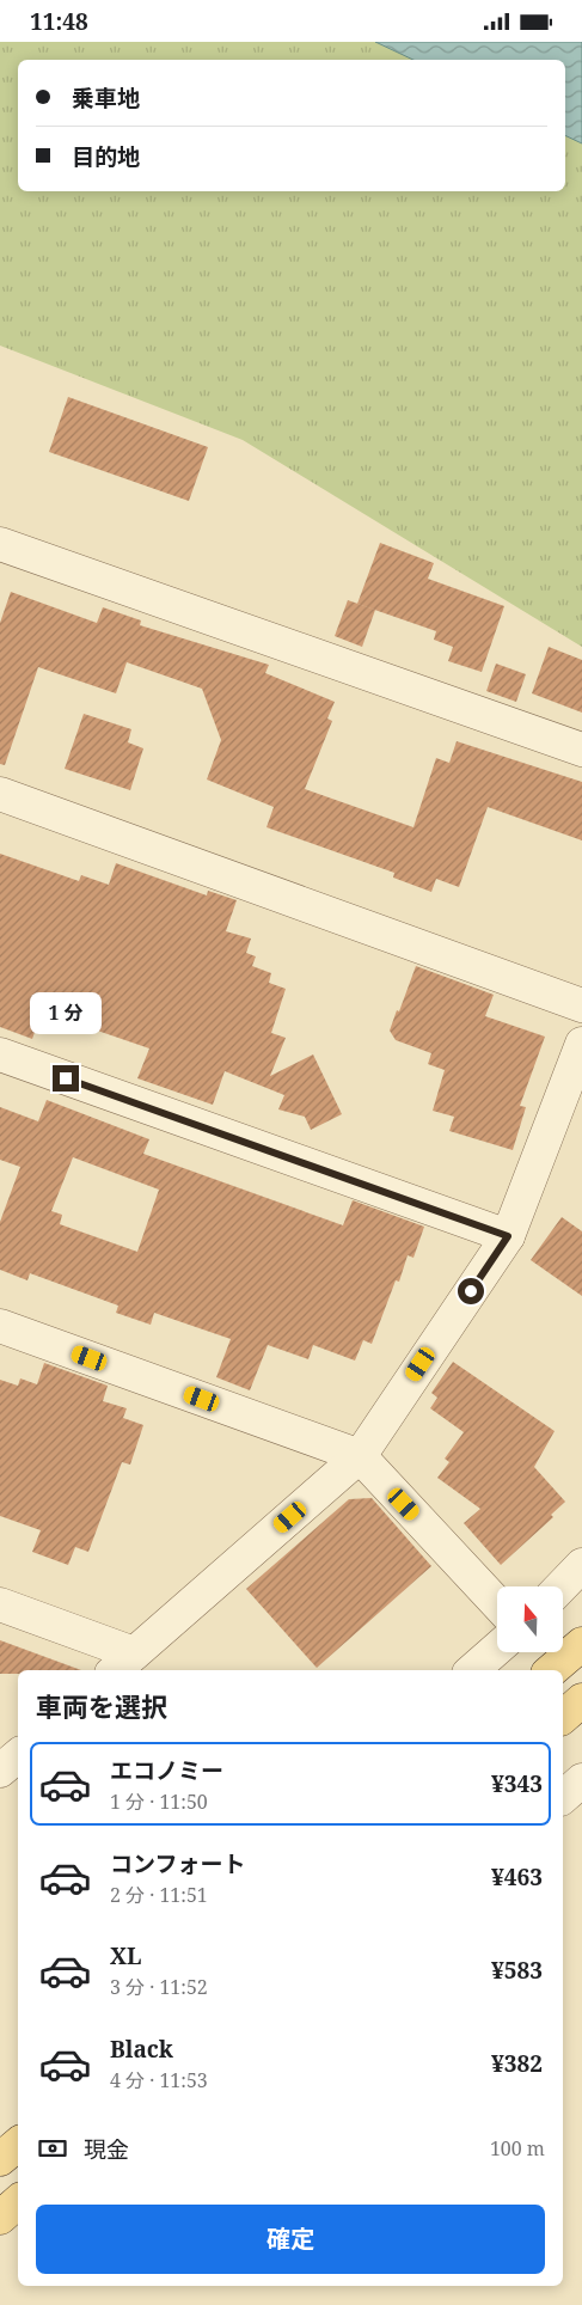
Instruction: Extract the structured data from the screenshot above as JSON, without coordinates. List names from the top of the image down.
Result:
{
  "north": "top",
  "page": {
    "status": "11:48",
    "banner": ["乗車地", "目的地"],
    "bubble": "1 分",
    "heading": "車両を選択",
    "list": [
      {
        "name": "エコノミー",
        "note": "1 分 · 11:50",
        "value": "¥343"
      },
      {
        "name": "コンフォート",
        "note": "2 分 · 11:51",
        "value": "¥463"
      },
      {
        "name": "XL",
        "note": "3 分 · 11:52",
        "value": "¥583"
      },
      {
        "name": "Black",
        "note": "4 分 · 11:53",
        "value": "¥382"
      }
    ],
    "pay": ["現金", "100 m"],
    "buttons": "確定"
  }
}
